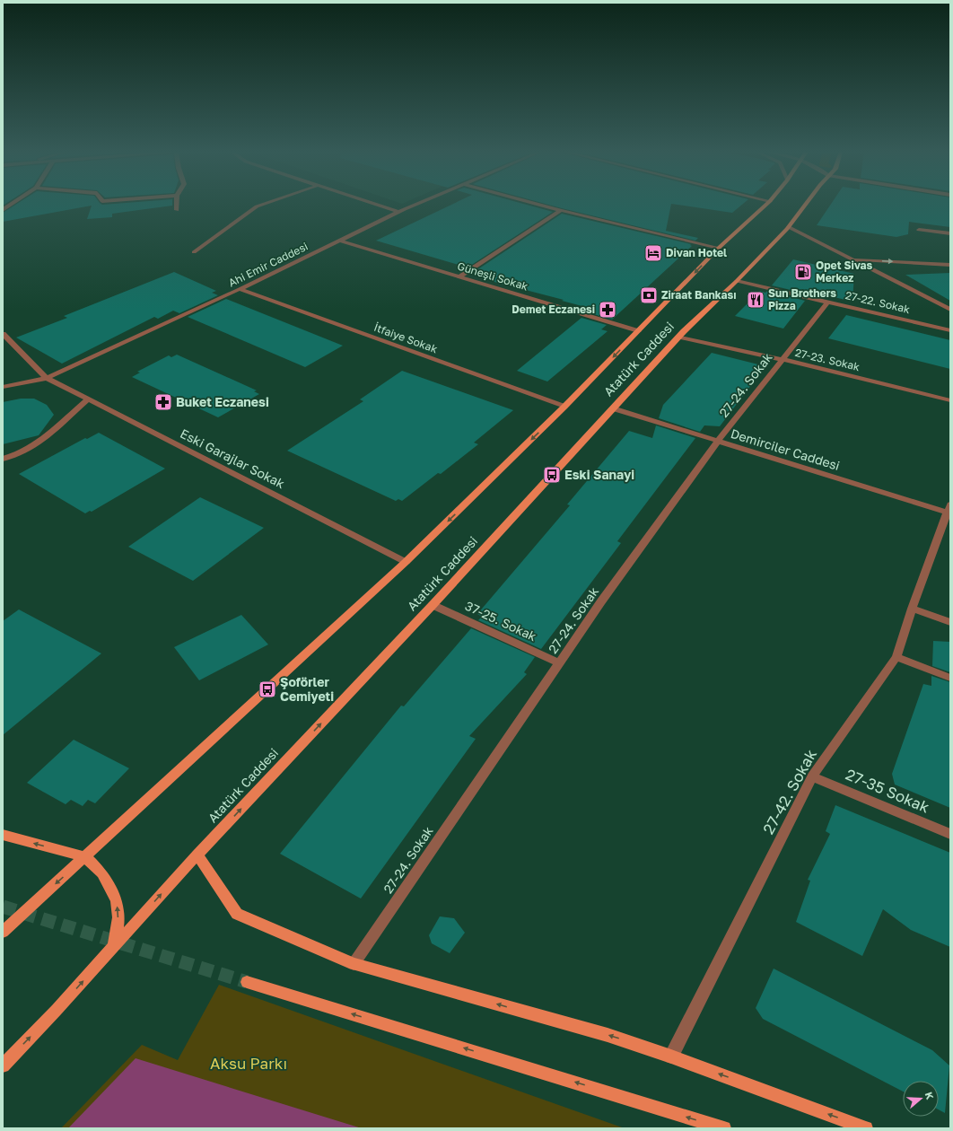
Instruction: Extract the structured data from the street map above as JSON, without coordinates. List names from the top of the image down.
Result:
{
  "streets": {
    "main road": ["Atatürk Caddesi"],
    "street": [
      "Ahi Emir Caddesi",
      "Güneşli Sokak",
      "27-22. Sokak",
      "İtfaiye Sokak",
      "27-23. Sokak",
      "27-24. Sokak",
      "Demirciler Caddesi",
      "Eski Garajlar Sokak",
      "37-25. Sokak",
      "27-35 Sokak",
      "27-42. Sokak"
    ]
  },
  "crossings": [
    ["Ahi Emir Caddesi", "Güneşli Sokak"],
    ["Ahi Emir Caddesi", "İtfaiye Sokak"],
    ["Ahi Emir Caddesi", "Eski Garajlar Sokak"],
    ["Güneşli Sokak", "Atatürk Caddesi"],
    ["27-22. Sokak", "Atatürk Caddesi"],
    ["27-22. Sokak", "27-24. Sokak"],
    ["İtfaiye Sokak", "Atatürk Caddesi"],
    ["Atatürk Caddesi", "27-23. Sokak"],
    ["Atatürk Caddesi", "Demirciler Caddesi"],
    ["Atatürk Caddesi", "Eski Garajlar Sokak"],
    ["Atatürk Caddesi", "37-25. Sokak"],
    ["27-23. Sokak", "27-24. Sokak"],
    ["27-24. Sokak", "Demirciler Caddesi"],
    ["27-24. Sokak", "37-25. Sokak"],
    ["Demirciler Caddesi", "27-42. Sokak"],
    ["27-35 Sokak", "27-42. Sokak"]
  ],
  "parks": ["Aksu Parkı"],
  "places": {
    "hotel": ["Divan Hotel"],
    "fuel station": ["Opet Sivas Merkez"],
    "bank": ["Ziraat Bankası"],
    "restaurant": ["Sun Brothers Pizza"],
    "pharmacy": ["Demet Eczanesi", "Buket Eczanesi"],
    "bus stop": ["Eski Sanayi", "Şoförler Cemiyeti"]
  },
  "north": "right"
}
